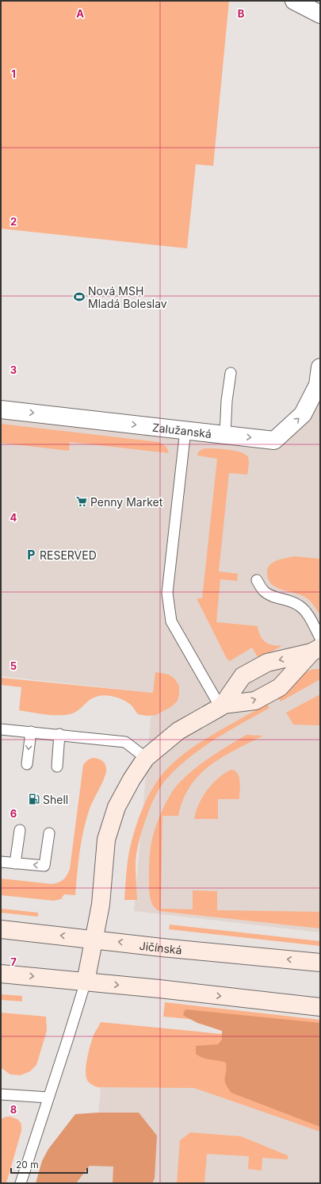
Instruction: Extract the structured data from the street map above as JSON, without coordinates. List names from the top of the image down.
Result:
{
  "streets": {
    "street": ["Zalužanská", "Jičínská"]
  },
  "one_way": ["Zalužanská"],
  "places": {
    "sports": ["Nová MSH Mladá Boleslav"],
    "supermarket": ["Penny Market"],
    "parking": ["RESERVED"],
    "fuel station": ["Shell"]
  },
  "scale_bar": "20 m",
  "grid": {
    "columns": ["A", "B"],
    "rows": [
      "1",
      "2",
      "3",
      "4",
      "5",
      "6",
      "7",
      "8"
    ]
  }
}
